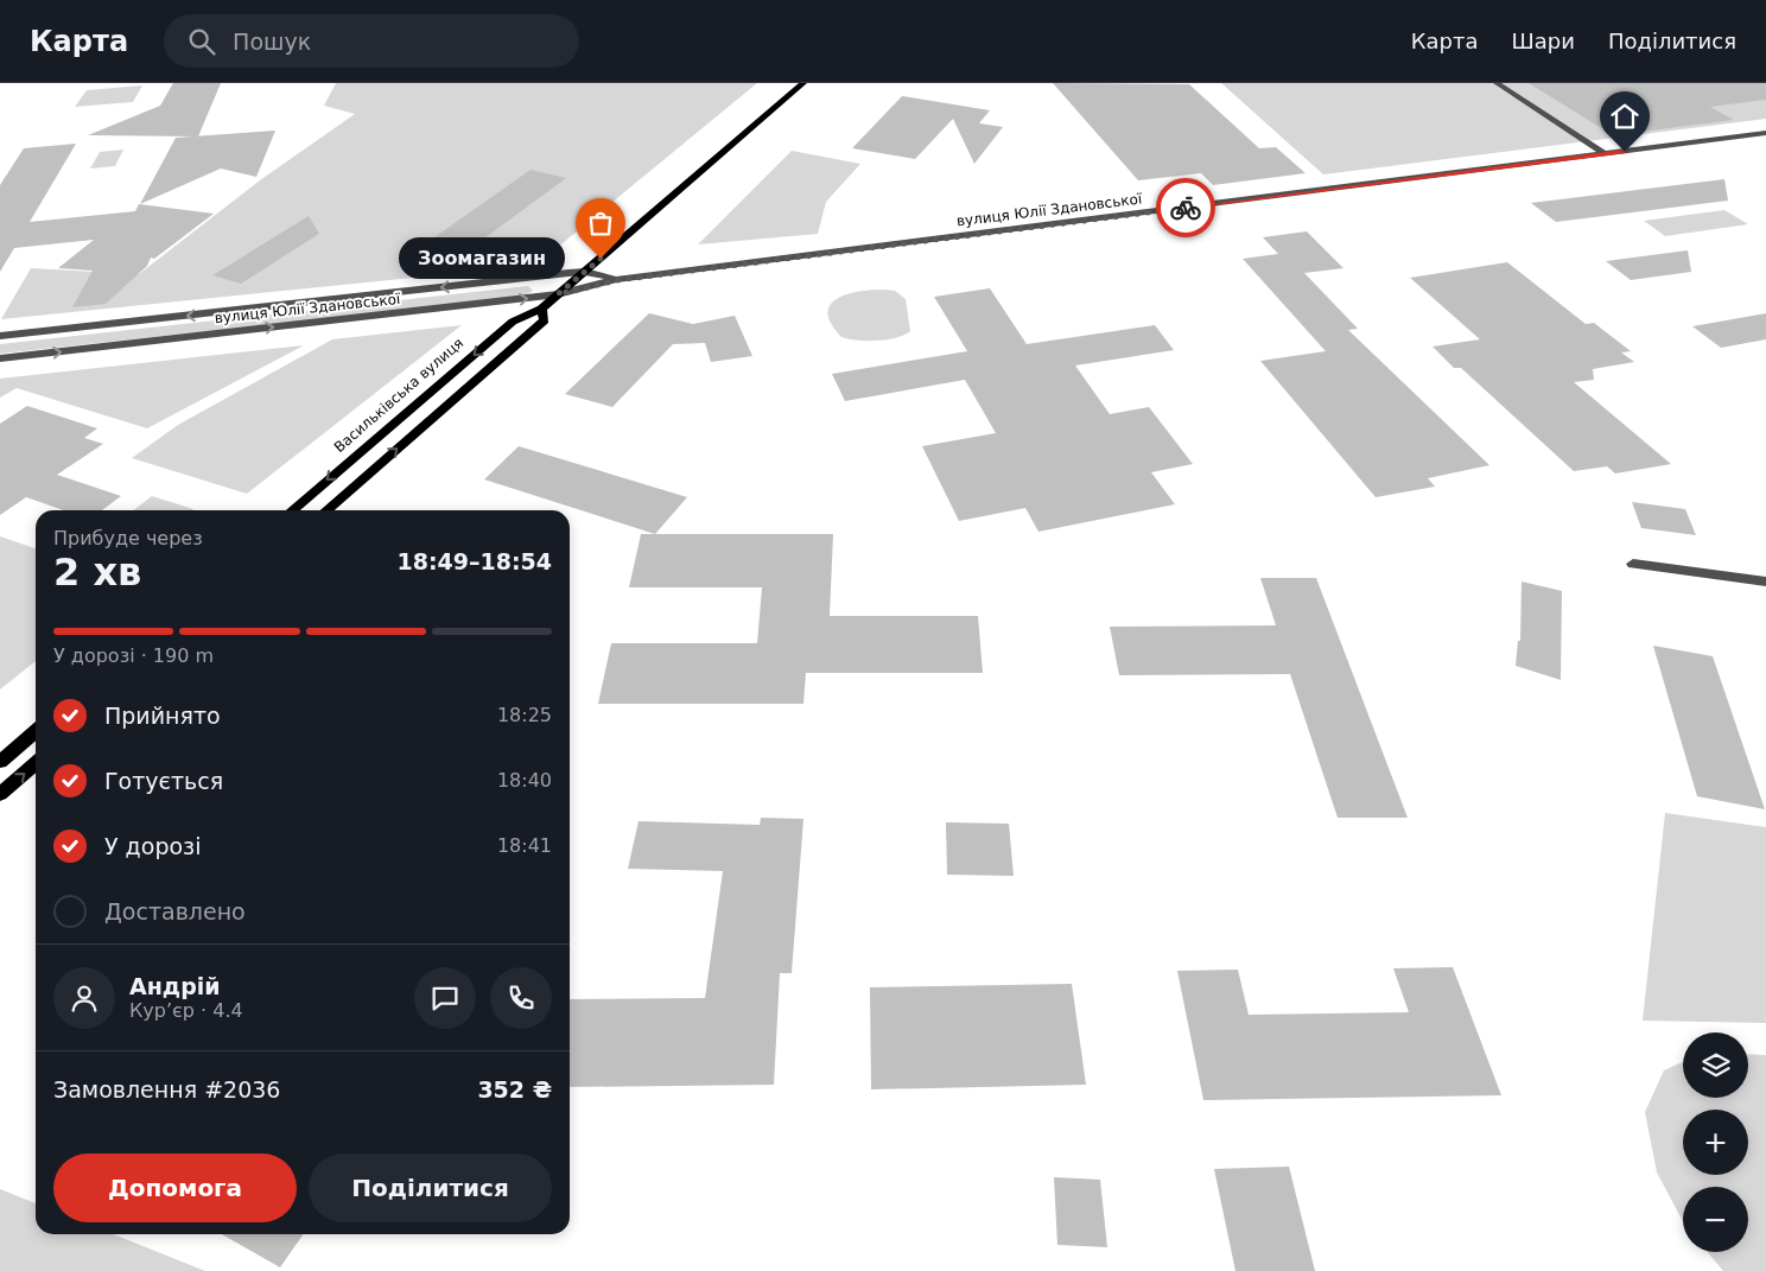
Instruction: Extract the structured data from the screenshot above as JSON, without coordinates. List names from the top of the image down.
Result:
{
  "streets": {
    "main road": ["Васильківська вулиця"],
    "street": ["вулиця Юлії Здановської"]
  },
  "crossings": [
    ["вулиця Юлії Здановської", "Васильківська вулиця"]
  ],
  "places": ["Зоомагазин"],
  "page": {
    "header": "Карта",
    "search": "Пошук",
    "nav": ["Карта", "Шари", "Поділитися"],
    "bubble": "Зоомагазин",
    "heading": ["2 хв", "Прибуде через", "18:49–18:54"],
    "panel": [
      "Андрій",
      "Кур’єр · 4.4",
      "Замовлення #2036",
      "352 ₴"
    ],
    "bar": "У дорозі · 190 m",
    "list": [
      ["Прийнято", "18:25"],
      ["Готується", "18:40"],
      ["У дорозі", "18:41"],
      "Доставлено"
    ],
    "map_buttons": ["+", "−"],
    "buttons": ["Допомога", "Поділитися"]
  }
}
